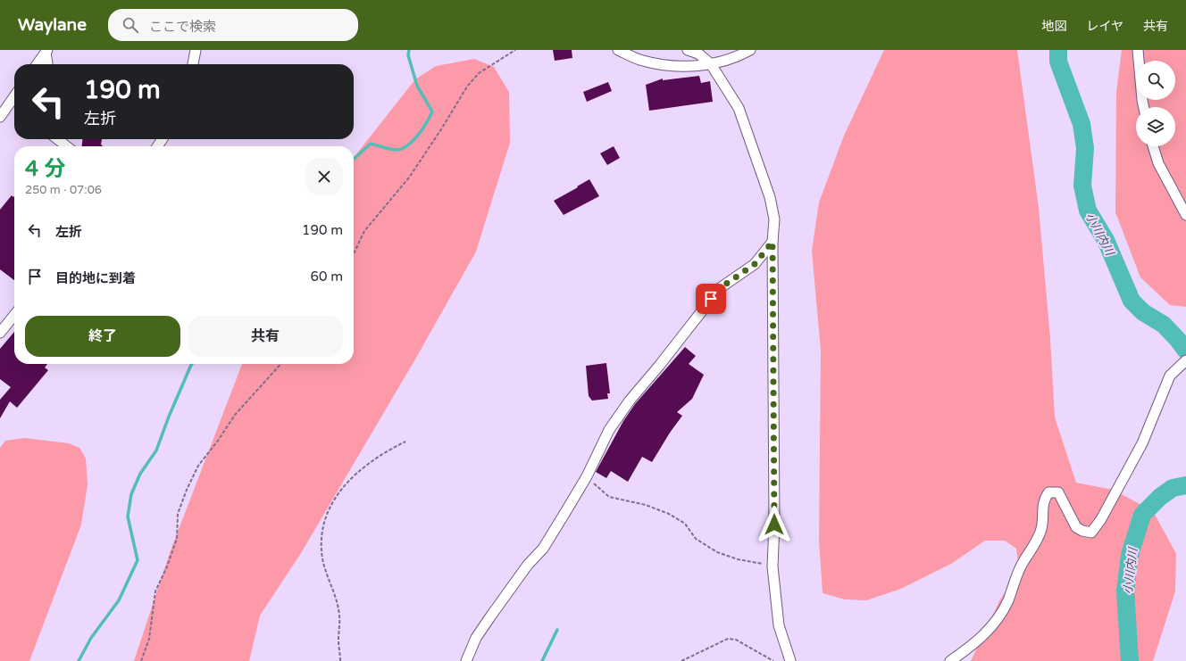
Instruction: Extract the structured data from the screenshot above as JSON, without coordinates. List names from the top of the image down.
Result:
{
  "water": ["小川内川"],
  "page": {
    "header": "Waylane",
    "search": "ここで検索",
    "nav": ["地図", "レイヤ", "共有"],
    "turn": ["190 m", "左折"],
    "heading": ["4 分", "250 m · 07:06"],
    "list": [
      {
        "name": "左折",
        "value": "190 m"
      },
      {
        "name": "目的地に到着",
        "value": "60 m"
      }
    ],
    "buttons": ["終了", "共有"]
  }
}
